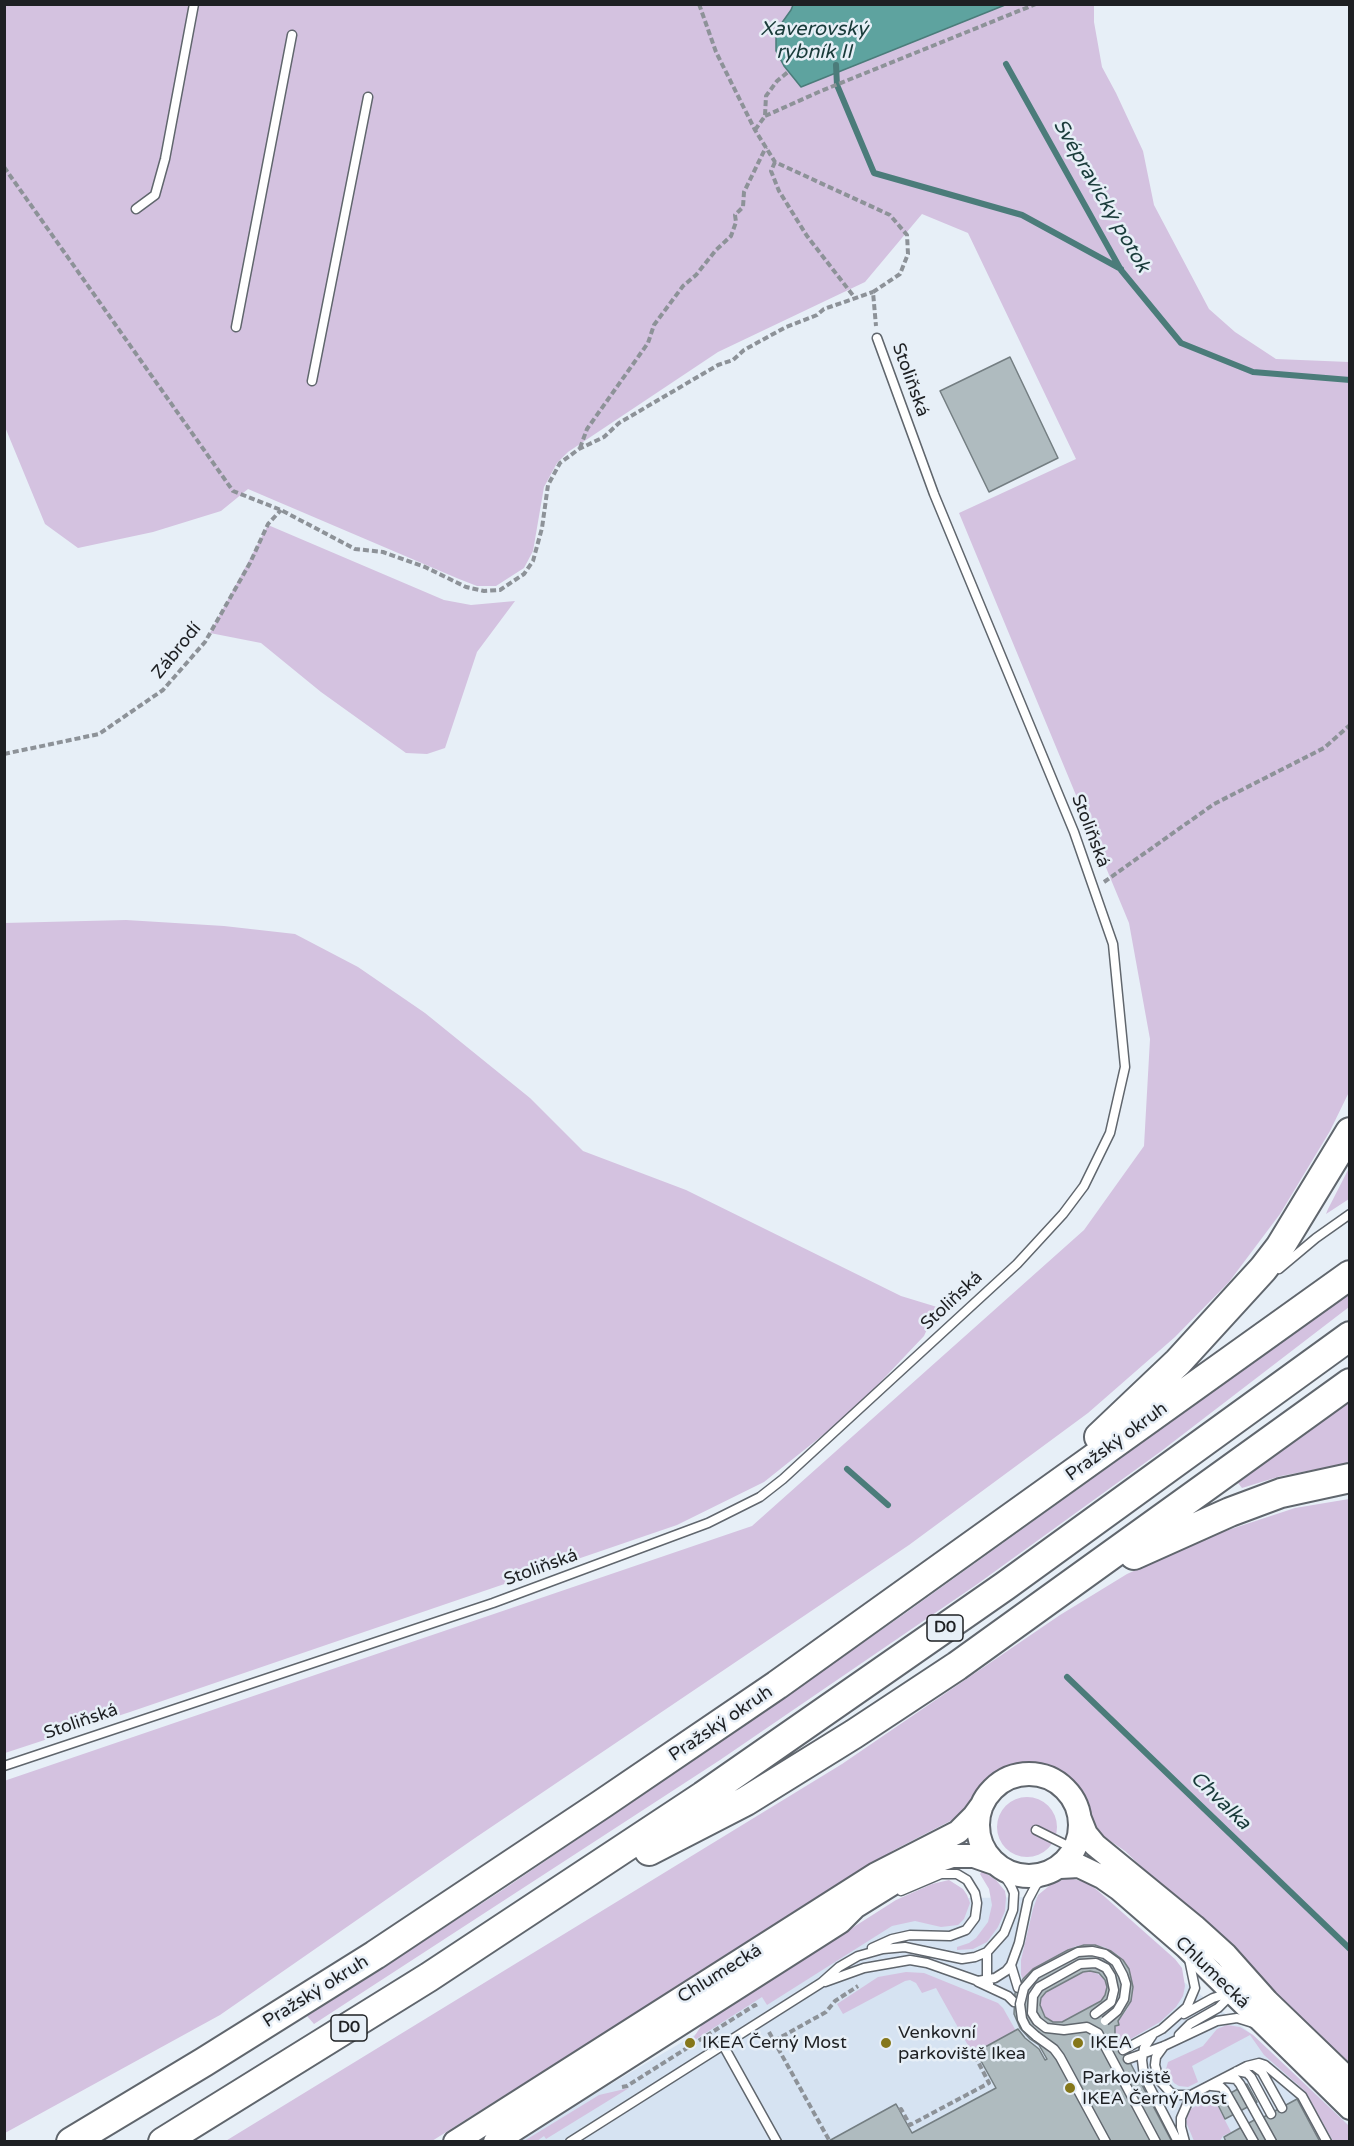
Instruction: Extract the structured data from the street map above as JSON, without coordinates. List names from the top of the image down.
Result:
{
  "streets": {
    "highway": ["Pražský okruh", "D0"],
    "main road": ["Chlumecká"],
    "lane": ["Stoliňská"],
    "path": ["Zábrodí"]
  },
  "water": ["Xaverovský rybník II", "Svépravický potok", "Chvalka"],
  "places": [
    "IKEA Černý Most",
    "Venkovní parkoviště Ikea",
    "IKEA",
    "Parkoviště IKEA Černý Most"
  ]
}
